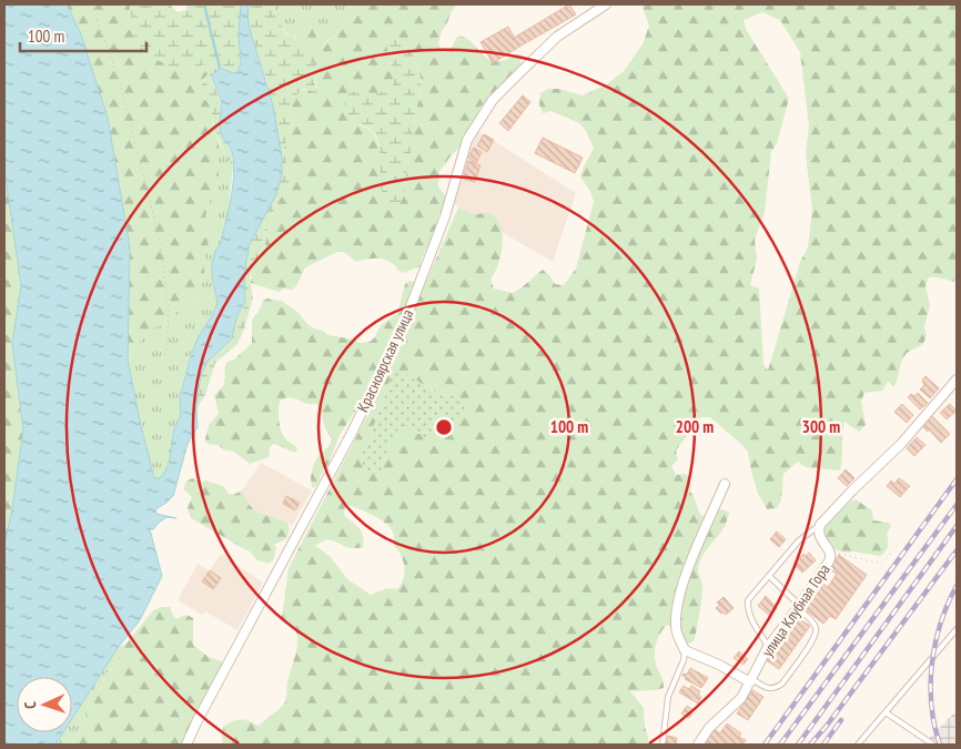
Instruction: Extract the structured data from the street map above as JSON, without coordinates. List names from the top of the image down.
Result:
{
  "streets": {
    "street": ["Красноярская улица", "улица Клубная Гора"]
  },
  "scale_bar": "100 m",
  "north": "left",
  "rings": ["100 m", "200 m", "300 m"]
}
